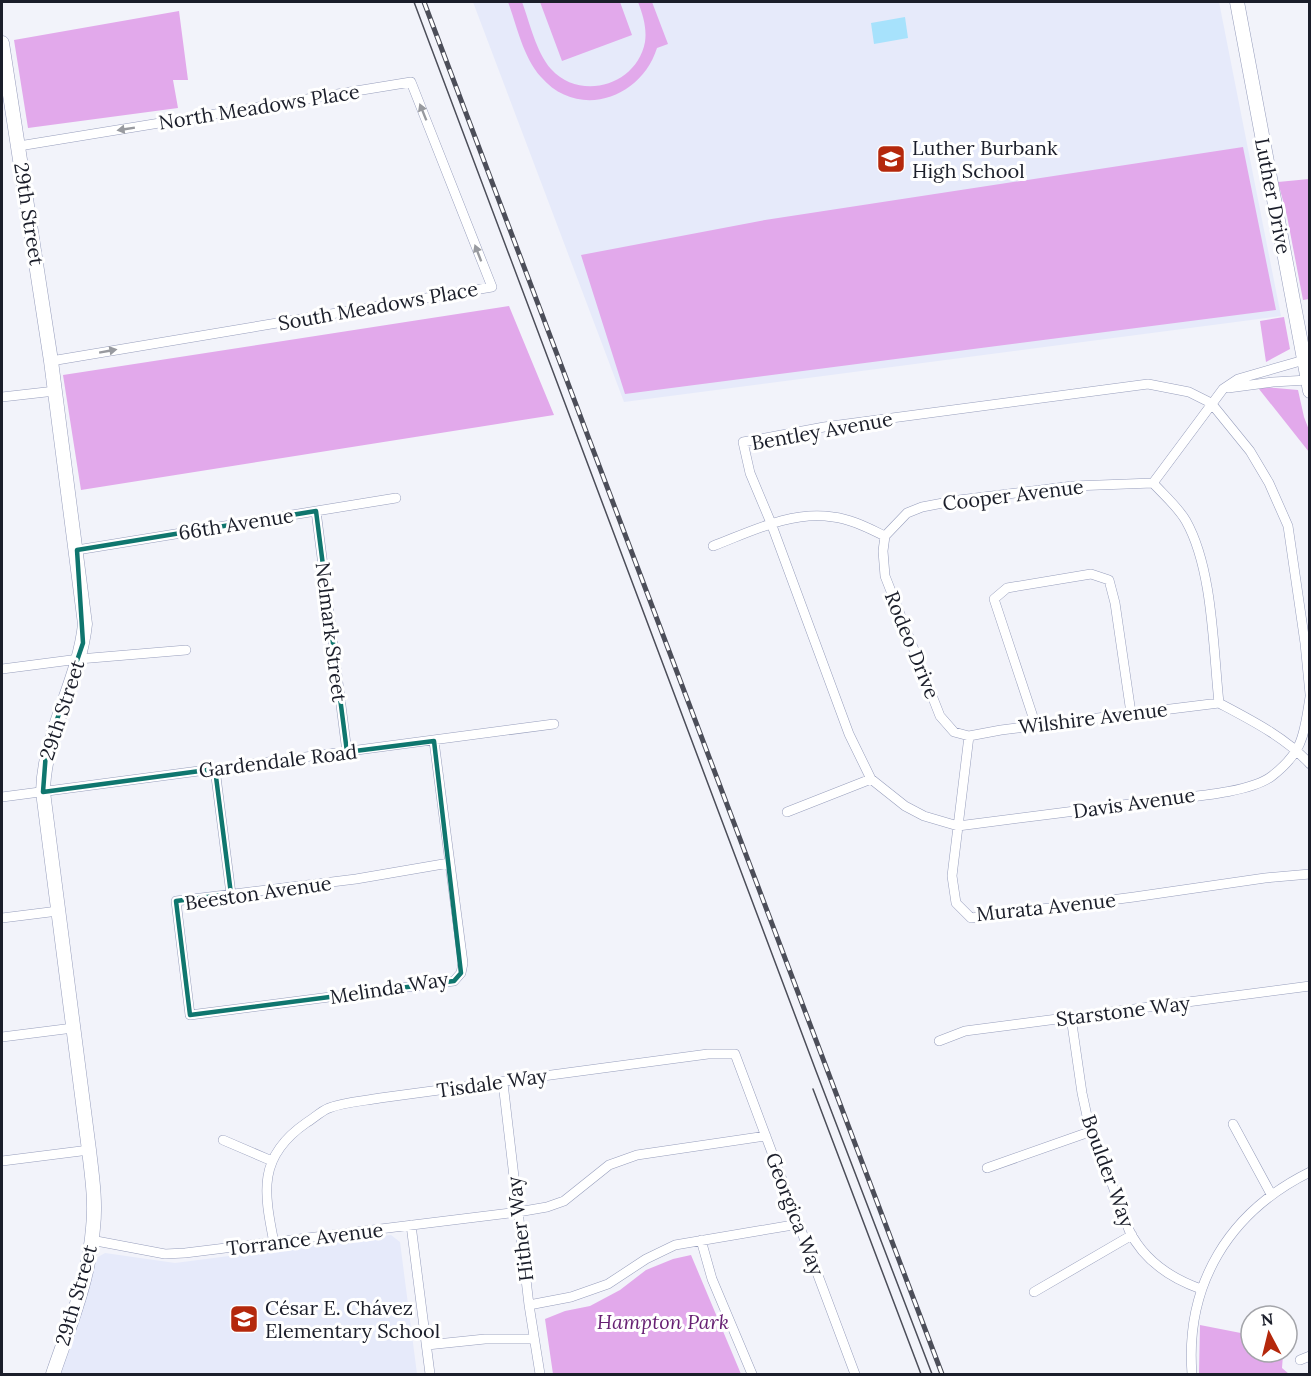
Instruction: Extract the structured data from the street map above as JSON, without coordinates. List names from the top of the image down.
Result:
{
  "streets": {
    "street": [
      "North Meadows Place",
      "Luther Drive",
      "29th Street",
      "South Meadows Place",
      "Bentley Avenue",
      "Cooper Avenue",
      "66th Avenue",
      "Nelmark Street",
      "Rodeo Drive",
      "Wilshire Avenue",
      "Gardendale Road",
      "Davis Avenue",
      "Beeston Avenue",
      "Murata Avenue",
      "Melinda Way",
      "Starstone Way",
      "Tisdale Way",
      "Boulder Way",
      "Georgica Way",
      "Hither Way",
      "Torrance Avenue"
    ]
  },
  "crossings": [
    ["North Meadows Place", "29th Street"],
    ["North Meadows Place", "South Meadows Place"],
    ["29th Street", "South Meadows Place"],
    ["29th Street", "66th Avenue"],
    ["29th Street", "Gardendale Road"],
    ["29th Street", "Torrance Avenue"],
    ["Bentley Avenue", "Davis Avenue"],
    ["Bentley Avenue", "Murata Avenue"],
    ["Cooper Avenue", "Rodeo Drive"],
    ["66th Avenue", "Nelmark Street"],
    ["Nelmark Street", "Gardendale Road"],
    ["Rodeo Drive", "Wilshire Avenue"],
    ["Rodeo Drive", "Murata Avenue"],
    ["Wilshire Avenue", "Murata Avenue"],
    ["Gardendale Road", "Melinda Way"],
    ["Davis Avenue", "Murata Avenue"],
    ["Beeston Avenue", "Melinda Way"],
    ["Starstone Way", "Boulder Way"],
    ["Tisdale Way", "Georgica Way"],
    ["Tisdale Way", "Hither Way"],
    ["Tisdale Way", "Torrance Avenue"],
    ["Georgica Way", "Torrance Avenue"],
    ["Hither Way", "Torrance Avenue"]
  ],
  "one_way": ["North Meadows Place"],
  "parks": ["Hampton Park"],
  "places": {
    "school or university": ["Luther Burbank High School", "César E. Chávez Elementary School"]
  },
  "north": "top"
}
